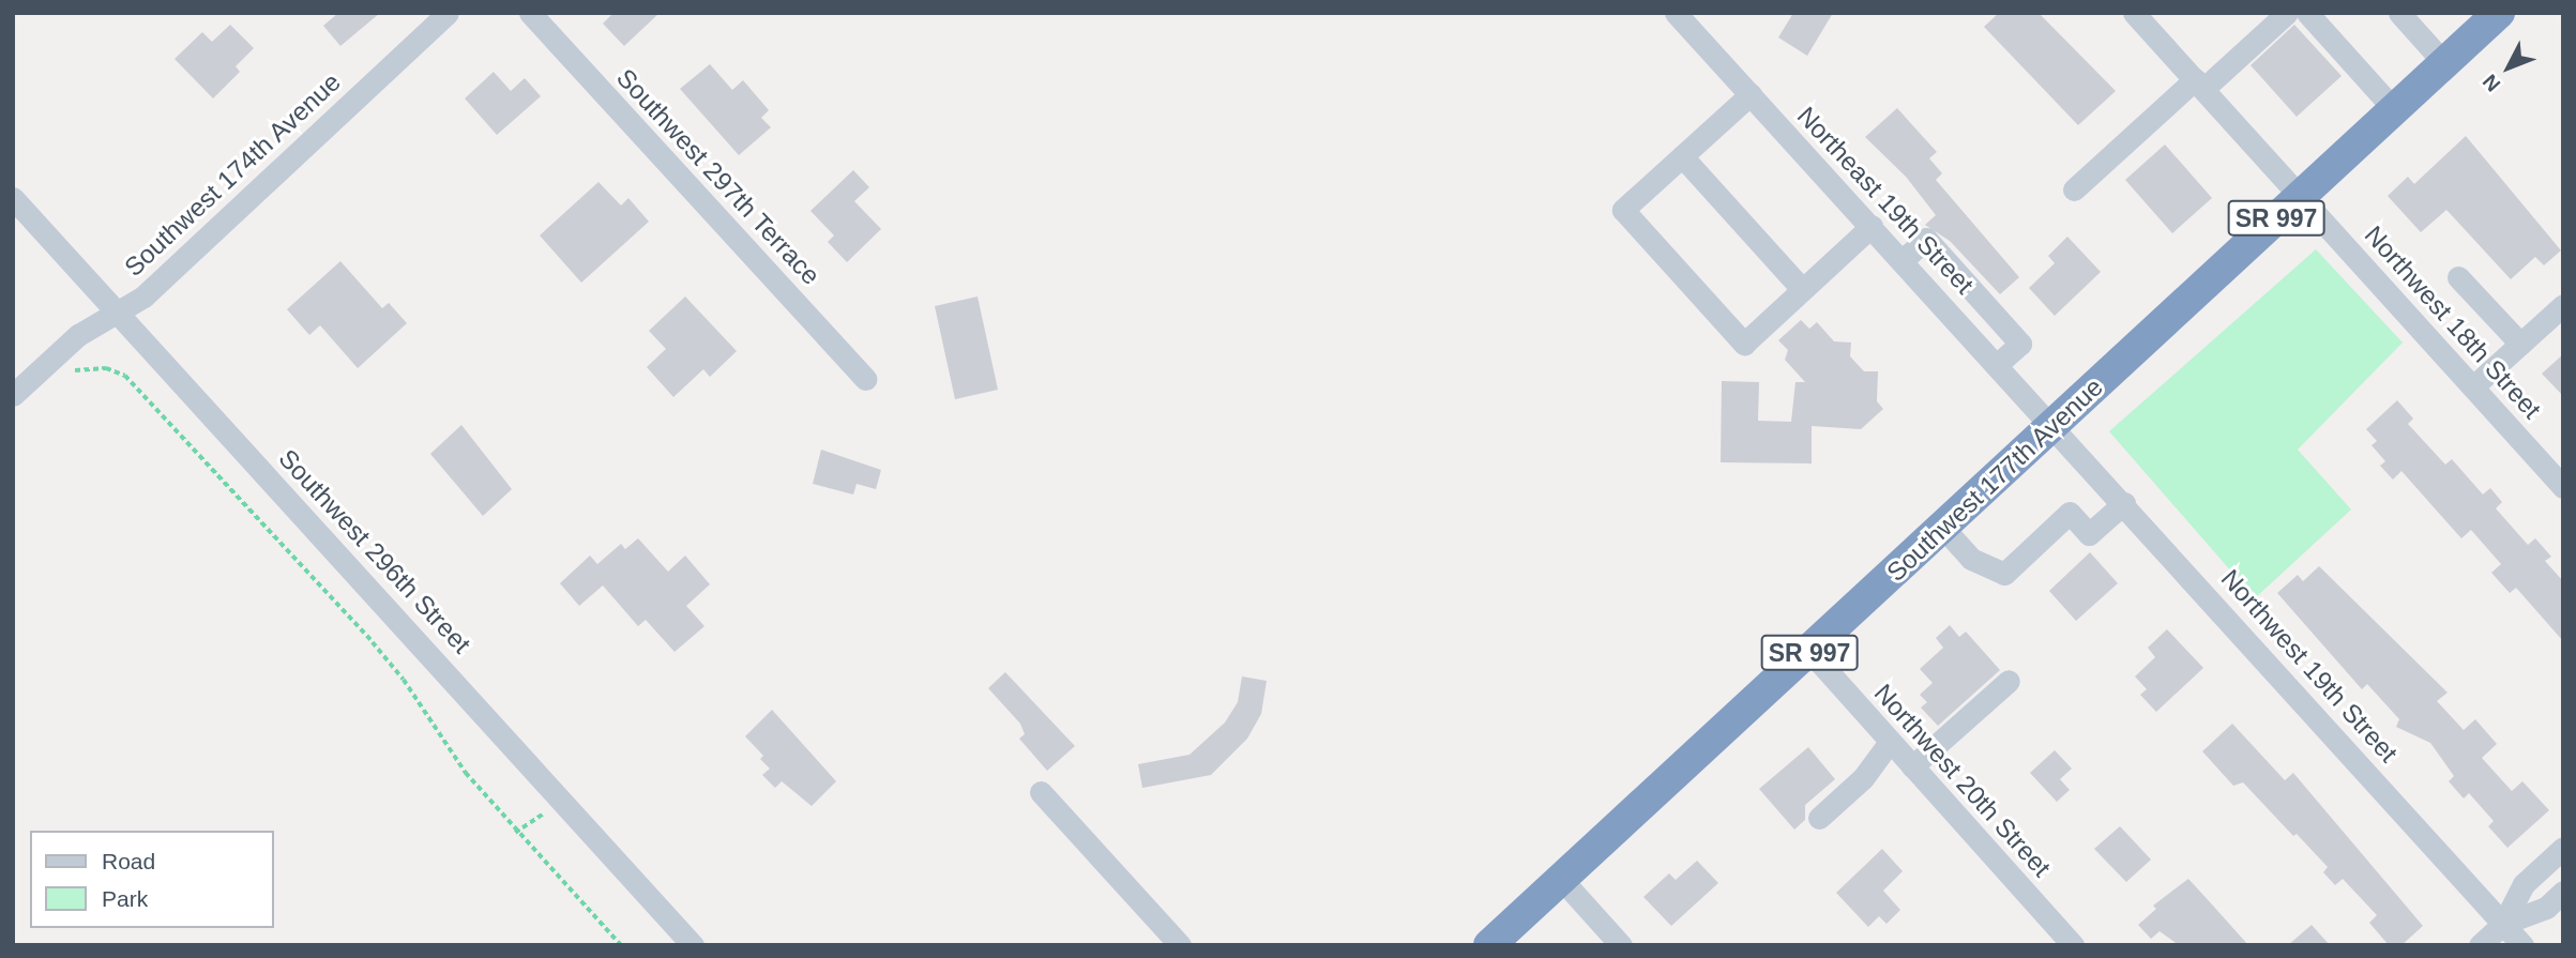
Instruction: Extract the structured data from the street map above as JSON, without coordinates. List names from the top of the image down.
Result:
{
  "streets": {
    "highway": ["SR 997", "Southwest 177th Avenue"],
    "street": [
      "Southwest 174th Avenue",
      "Southwest 297th Terrace",
      "Northeast 19th Street",
      "Northwest 18th Street",
      "Southwest 296th Street",
      "Northwest 19th Street",
      "Northwest 20th Street"
    ]
  },
  "crossings": [
    ["Southwest 174th Avenue", "Southwest 296th Street"],
    ["Northeast 19th Street", "Southwest 177th Avenue"],
    ["Northeast 19th Street", "Northwest 19th Street"],
    ["Northwest 18th Street", "Southwest 177th Avenue"],
    ["Southwest 177th Avenue", "Northwest 19th Street"],
    ["Southwest 177th Avenue", "Northwest 20th Street"]
  ],
  "legend": ["Road", "Park"],
  "north": "bottom left"
}
